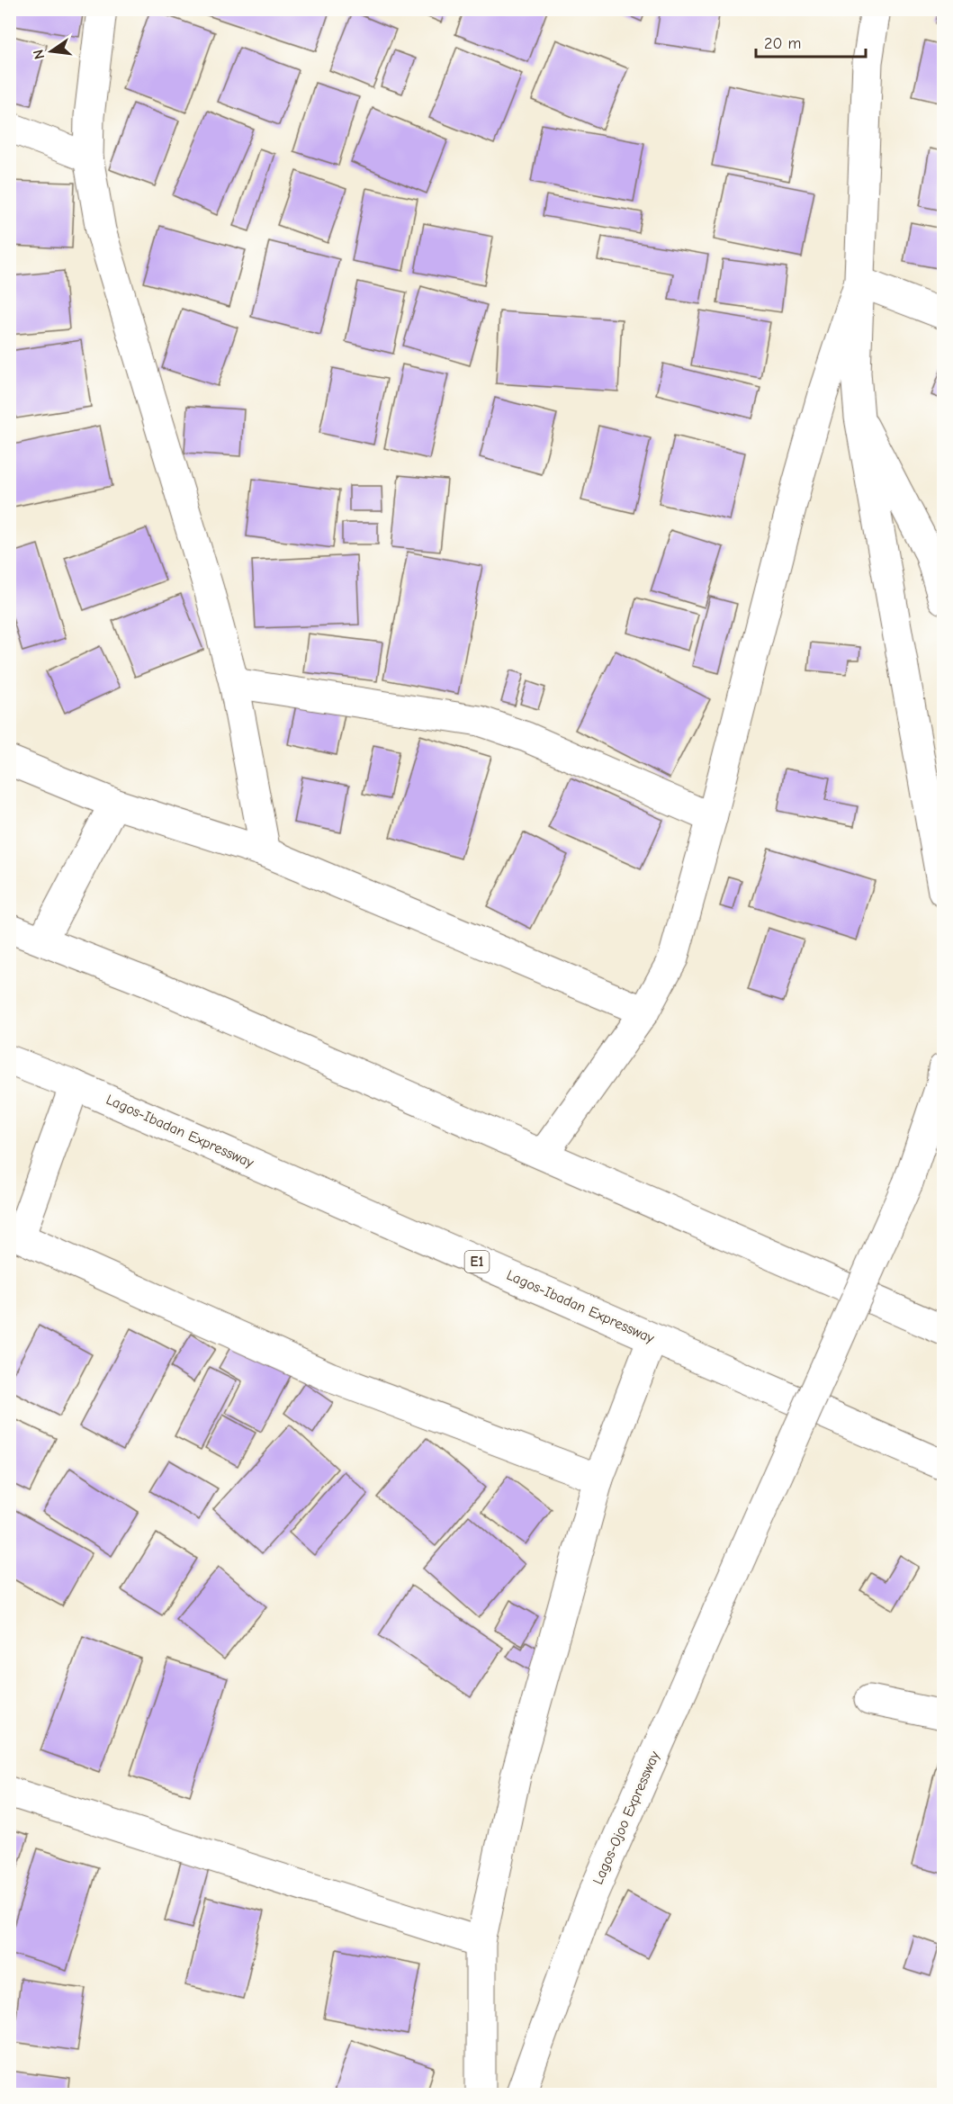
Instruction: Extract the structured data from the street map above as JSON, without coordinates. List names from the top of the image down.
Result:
{
  "streets": {
    "main road": ["Lagos-Ibadan Expressway", "E1", "Lagos-Ojoo Expressway"]
  },
  "scale_bar": "20 m",
  "north": "left"
}
